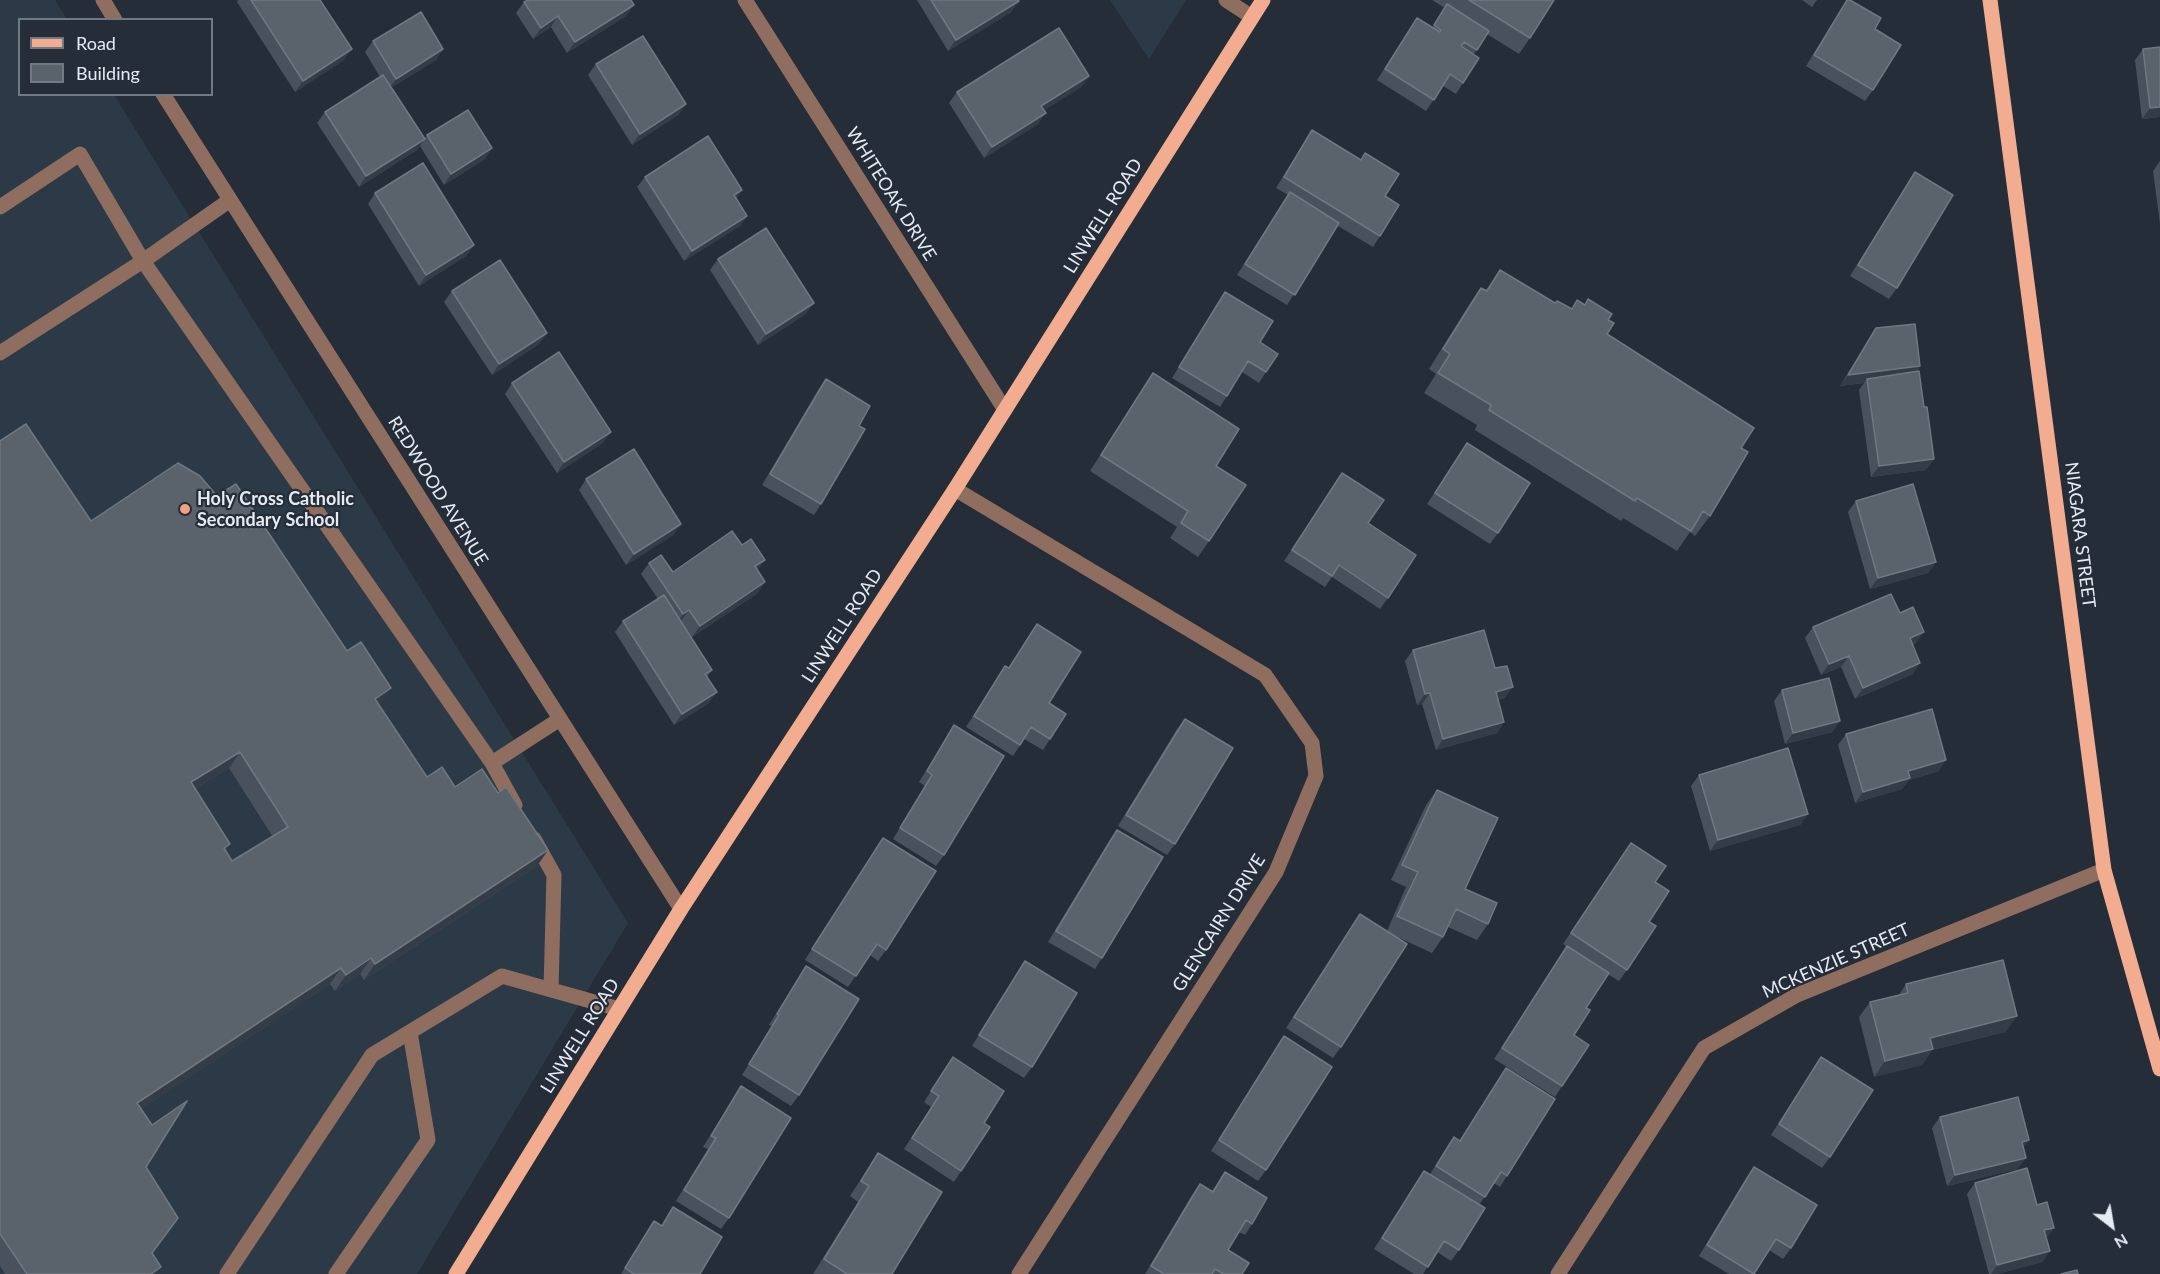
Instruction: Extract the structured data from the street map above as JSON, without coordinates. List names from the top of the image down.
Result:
{
  "streets": {
    "main road": ["LINWELL ROAD", "NIAGARA STREET"],
    "street": [
      "WHITEOAK DRIVE",
      "REDWOOD AVENUE",
      "GLENCAIRN DRIVE",
      "MCKENZIE STREET"
    ]
  },
  "crossings": [
    ["WHITEOAK DRIVE", "LINWELL ROAD"],
    ["LINWELL ROAD", "REDWOOD AVENUE"],
    ["LINWELL ROAD", "GLENCAIRN DRIVE"],
    ["NIAGARA STREET", "MCKENZIE STREET"]
  ],
  "places": ["Holy Cross Catholic Secondary School"],
  "legend": ["Road", "Building"],
  "north": "bottom right"
}
